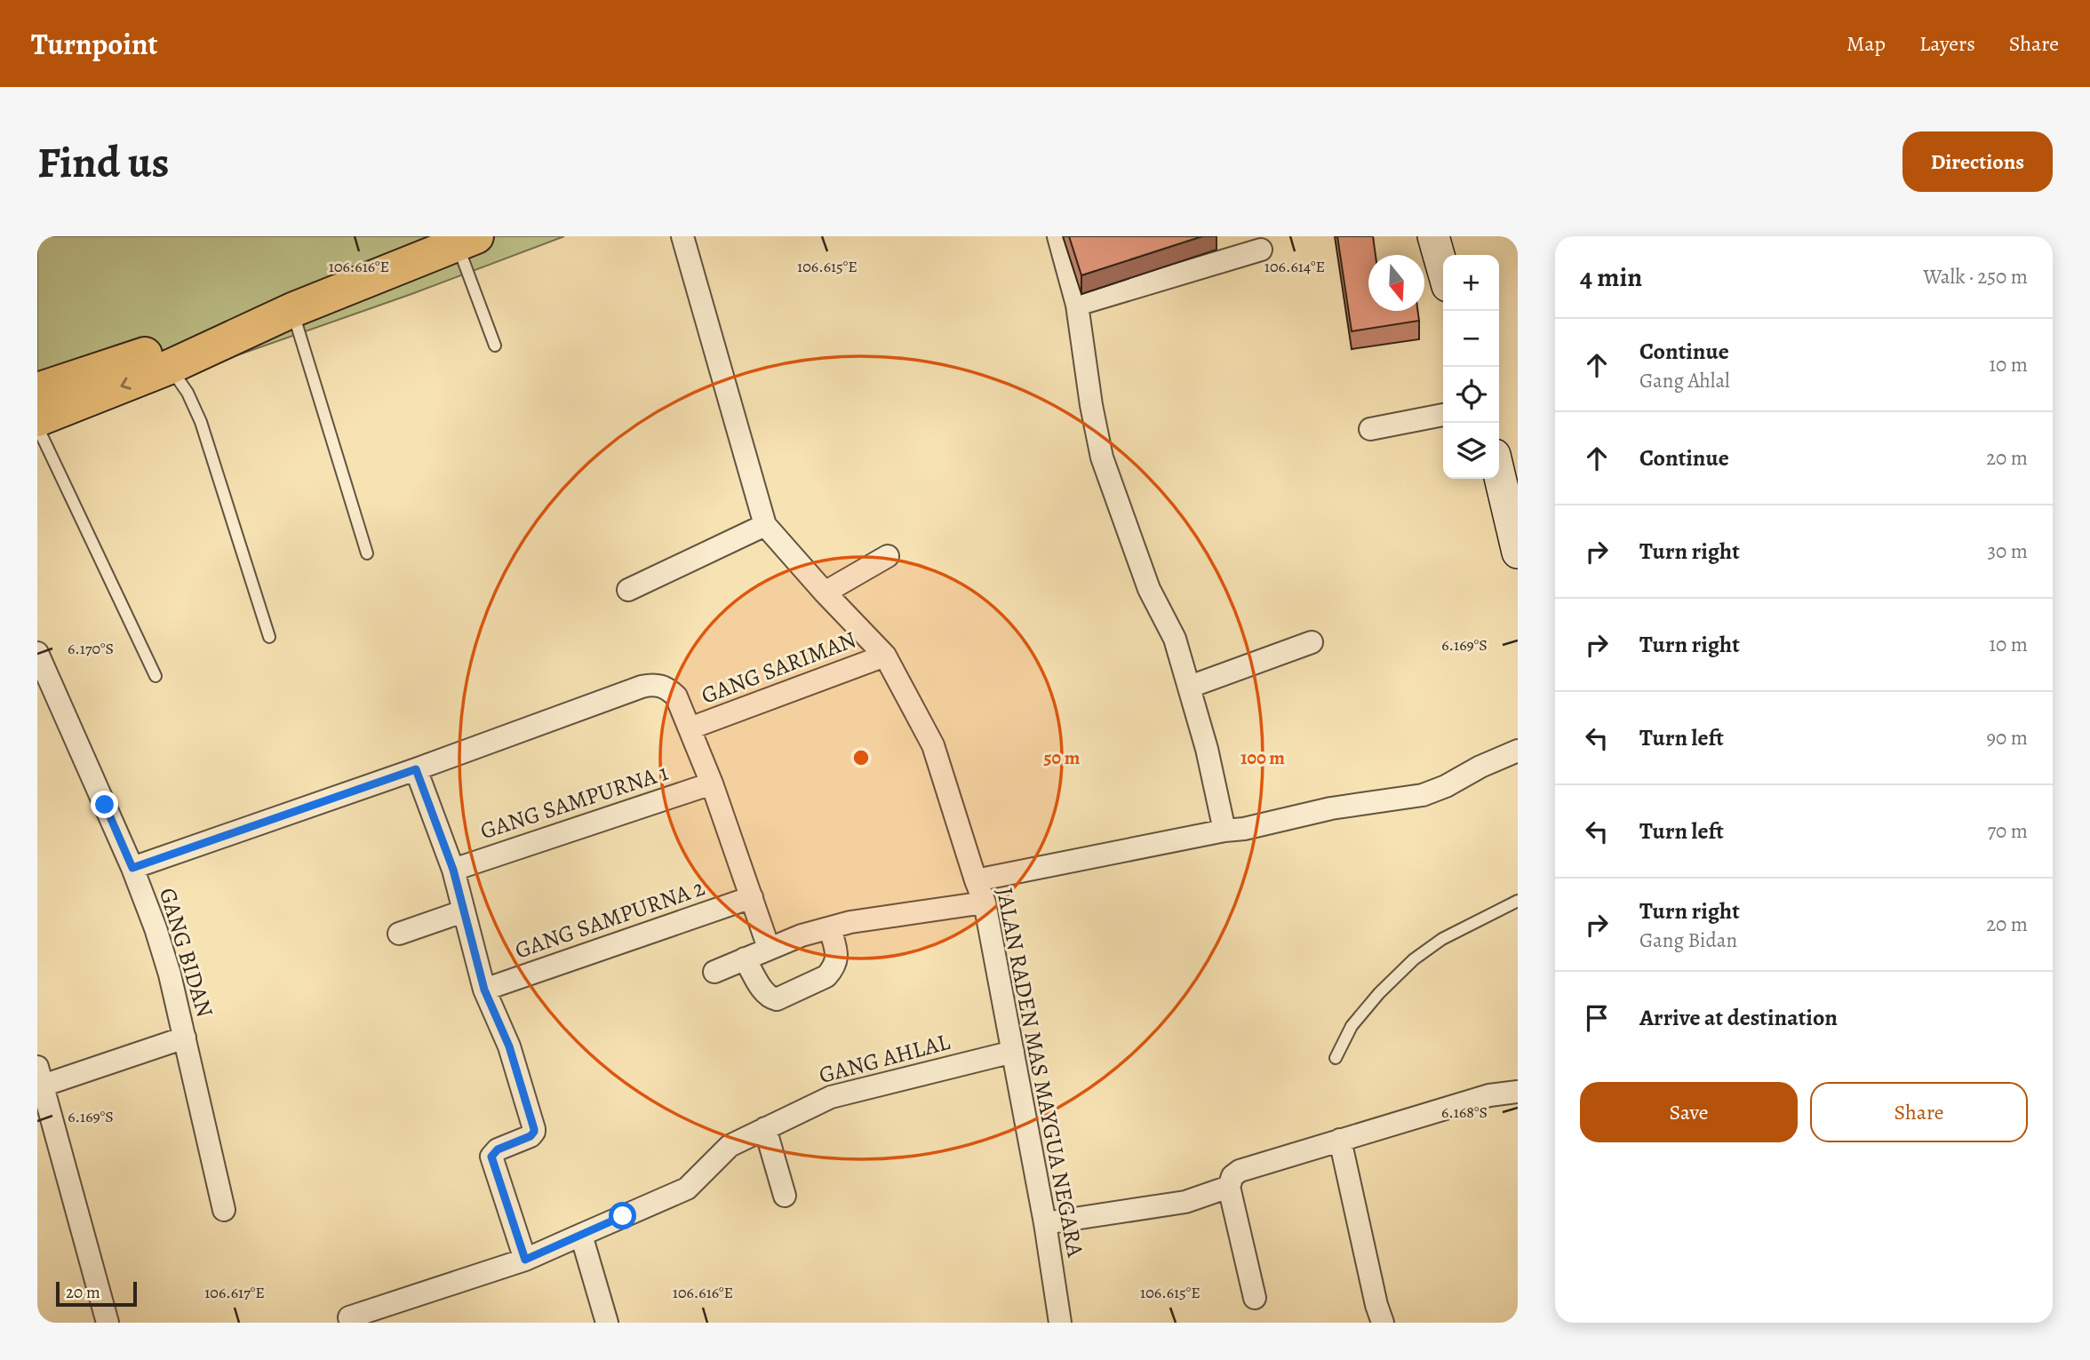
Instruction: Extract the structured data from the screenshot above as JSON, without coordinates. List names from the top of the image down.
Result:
{
  "streets": {
    "street": [
      "GANG SARIMAN",
      "GANG SAMPURNA 1",
      "GANG SAMPURNA 2",
      "GANG BIDAN",
      "GANG AHLAL",
      "JALAN RADEN MAS MAYGUA NEGARA"
    ]
  },
  "crossings": [
    ["GANG SARIMAN", "JALAN RADEN MAS MAYGUA NEGARA"],
    ["GANG AHLAL", "JALAN RADEN MAS MAYGUA NEGARA"]
  ],
  "scale_bar": "20 m",
  "north": "bottom",
  "page": {
    "header": "Turnpoint",
    "nav": ["Map", "Layers", "Share"],
    "buttons": [
      "Directions",
      ["Save", "Share"]
    ],
    "title": "Find us",
    "heading": ["4 min", "Walk · 250 m"],
    "map_buttons": ["+", "−"],
    "list": [
      ["Continue", "Gang Ahlal", "10 m"],
      ["Continue", "20 m"],
      ["Turn right", "30 m"],
      ["Turn right", "10 m"],
      ["Turn left", "90 m"],
      ["Turn left", "70 m"],
      ["Turn right", "Gang Bidan", "20 m"],
      "Arrive at destination"
    ],
    "scale": "20 m"
  },
  "coordinates": [
    "106.616°E",
    "106.615°E",
    "106.614°E",
    "6.169°S",
    "6.170°S",
    "6.168°S",
    "106.617°E"
  ],
  "rings": ["50 m", "100 m"]
}
